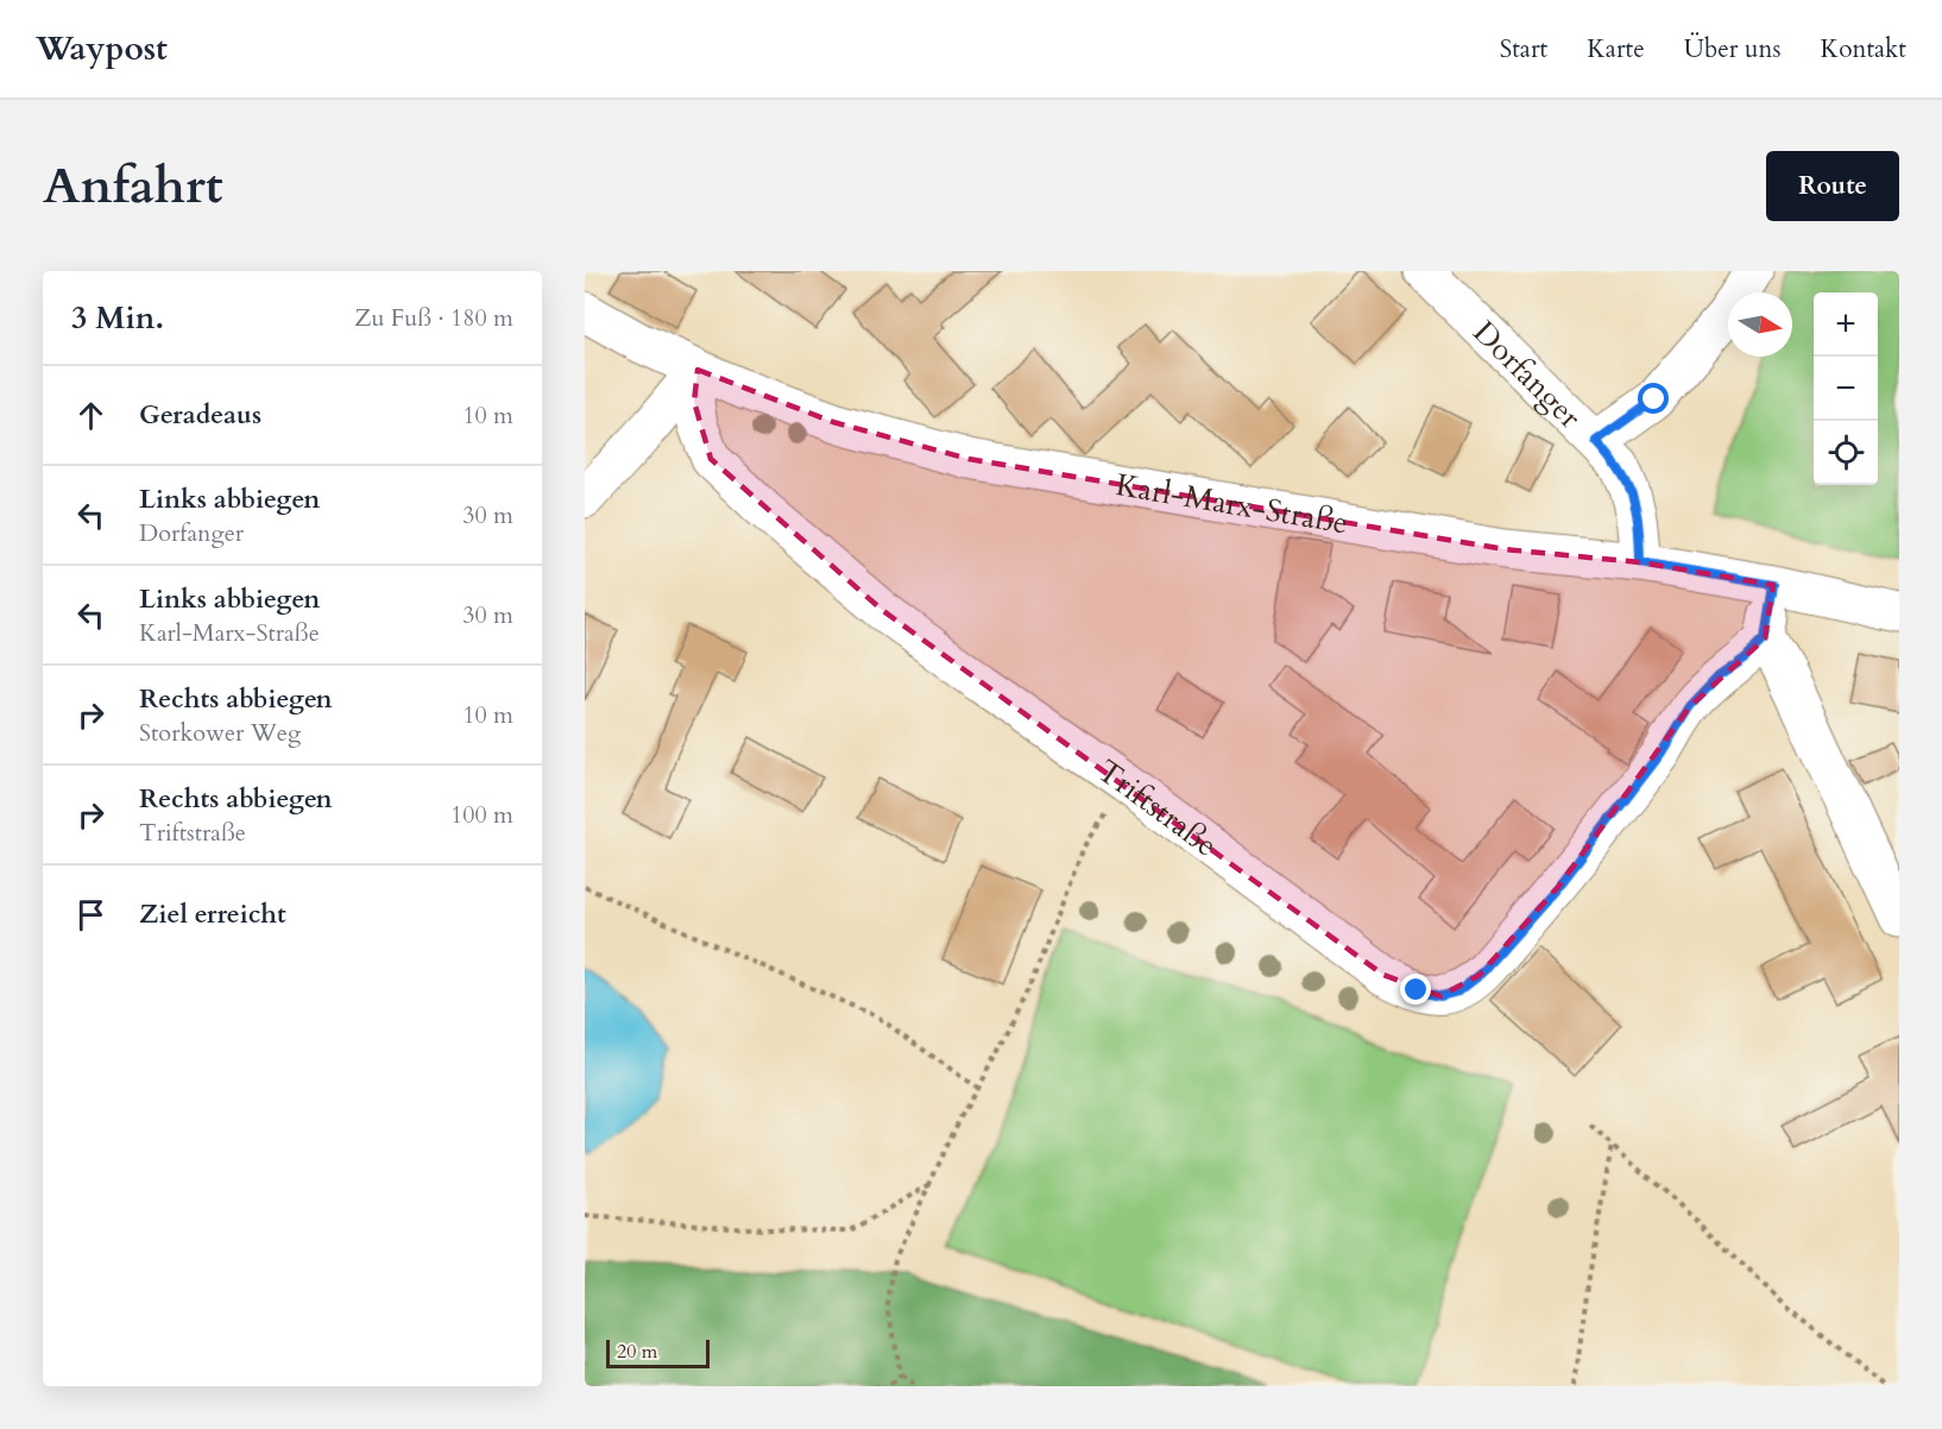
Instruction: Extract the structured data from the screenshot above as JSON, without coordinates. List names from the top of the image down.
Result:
{
  "streets": {
    "street": ["Dorfanger", "Karl-Marx-Straße", "Triftstraße"]
  },
  "crossings": [
    ["Dorfanger", "Karl-Marx-Straße"],
    ["Karl-Marx-Straße", "Triftstraße"]
  ],
  "scale_bar": "20 m",
  "north": "right",
  "page": {
    "header": "Waypost",
    "nav": [
      "Start",
      "Karte",
      "Über uns",
      "Kontakt"
    ],
    "buttons": "Route",
    "title": "Anfahrt",
    "heading": ["3 Min.", "Zu Fuß · 180 m"],
    "map_buttons": ["+", "−"],
    "list": [
      ["Geradeaus", "10 m"],
      ["Links abbiegen", "Dorfanger", "30 m"],
      ["Links abbiegen", "Karl-Marx-Straße", "30 m"],
      ["Rechts abbiegen", "Storkower Weg", "10 m"],
      ["Rechts abbiegen", "Triftstraße", "100 m"],
      "Ziel erreicht"
    ],
    "scale": "20 m"
  }
}
